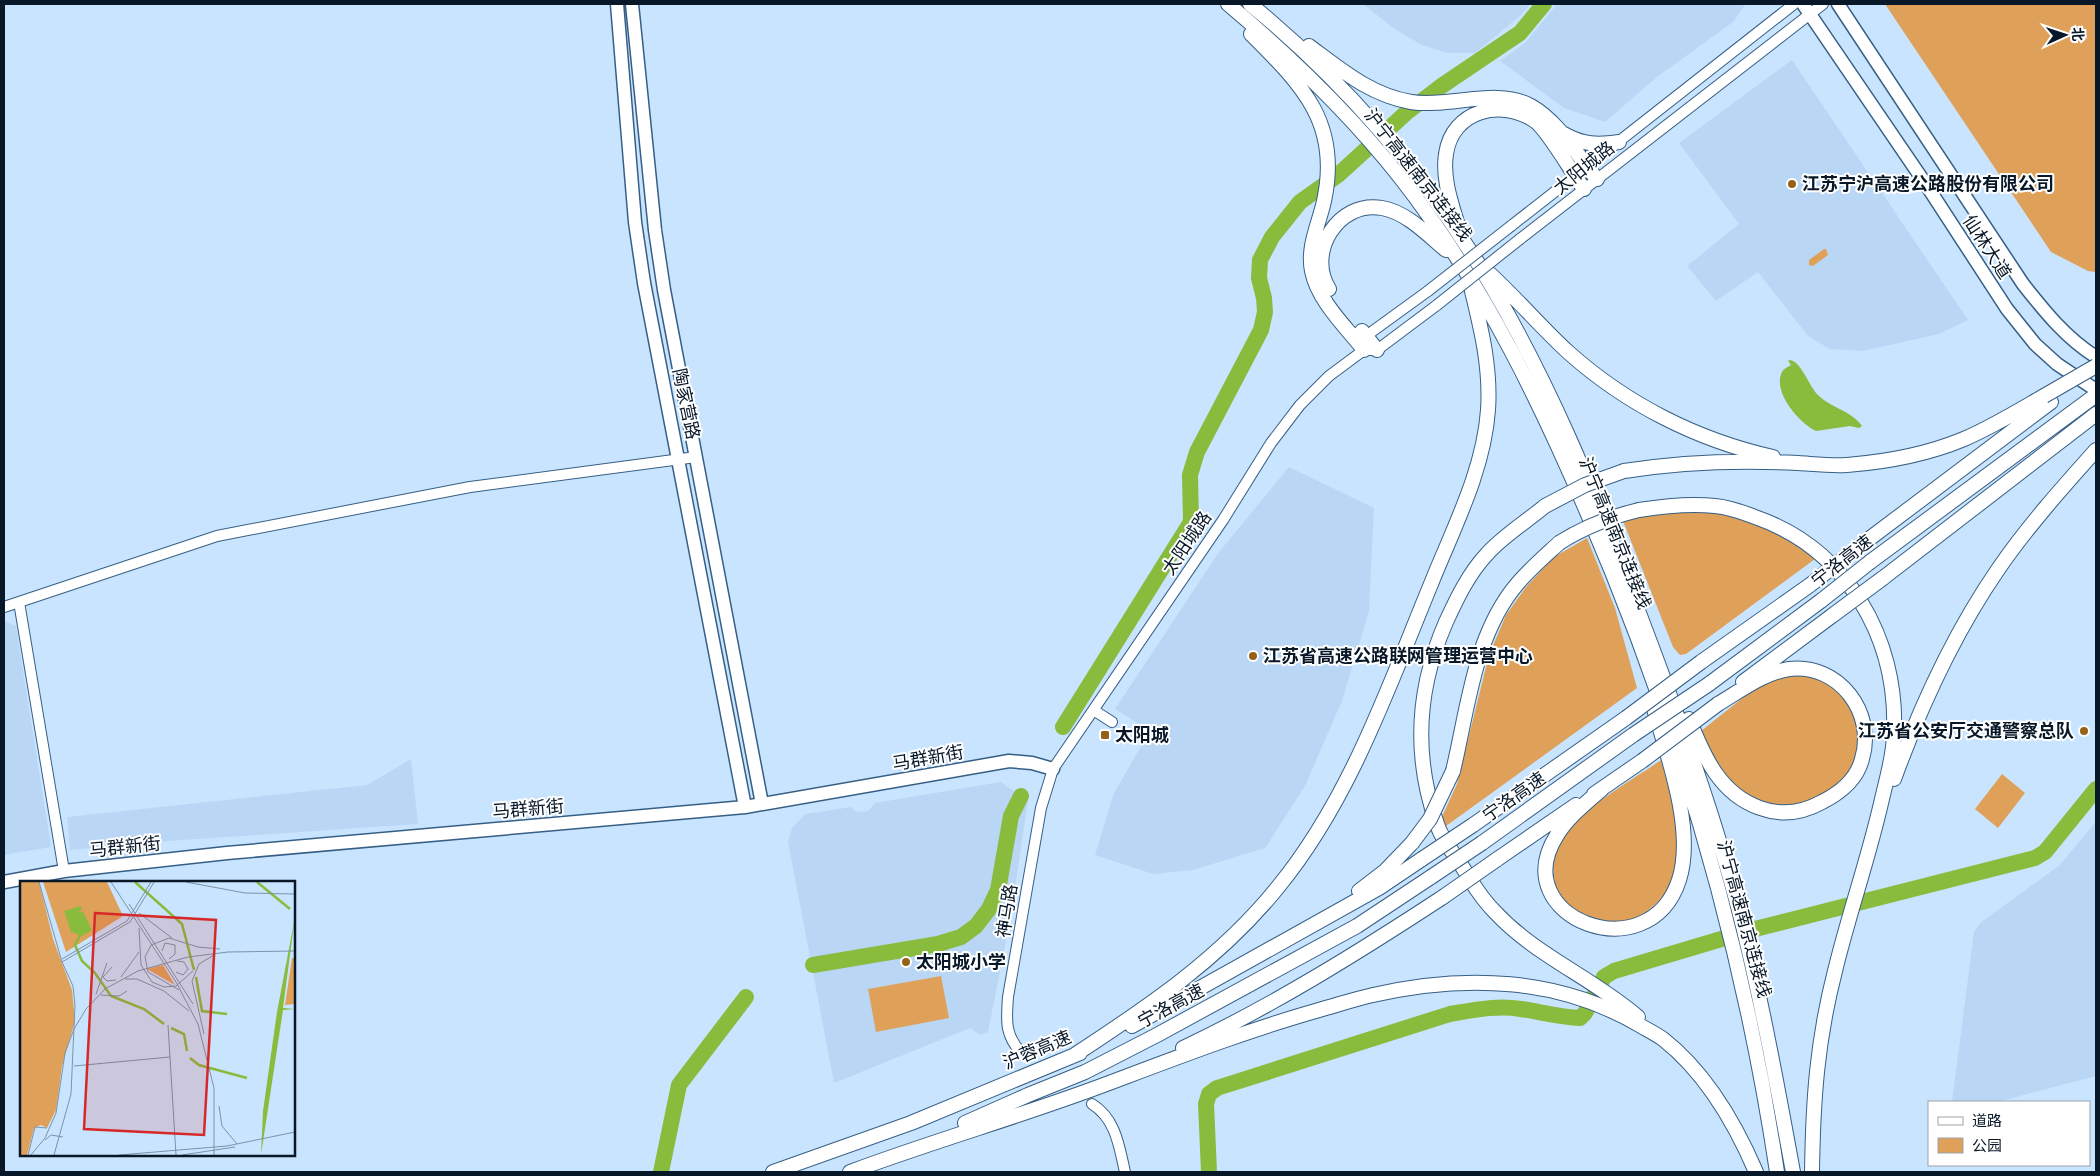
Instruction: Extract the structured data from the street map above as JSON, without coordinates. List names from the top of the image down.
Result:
{
  "streets": {
    "highway": ["沪宁高速南京连接线", "宁洛高速", "沪蓉高速"],
    "main road": ["仙林大道", "陶家营路", "马群新街"],
    "street": ["太阳城路", "神马路"]
  },
  "crossings": [
    ["太阳城路", "仙林大道"],
    ["太阳城路", "马群新街"],
    ["太阳城路", "神马路"],
    ["陶家营路", "马群新街"],
    ["宁洛高速", "沪蓉高速"],
    ["马群新街", "神马路"]
  ],
  "places": {
    "other": [
      "江苏宁沪高速公路股份有限公司",
      "江苏省高速公路联网管理运营中心",
      "江苏省公安厅交通警察总队",
      "太阳城小学"
    ],
    "transit": ["太阳城"]
  },
  "legend": ["道路", "公园"],
  "north": "right"
}
